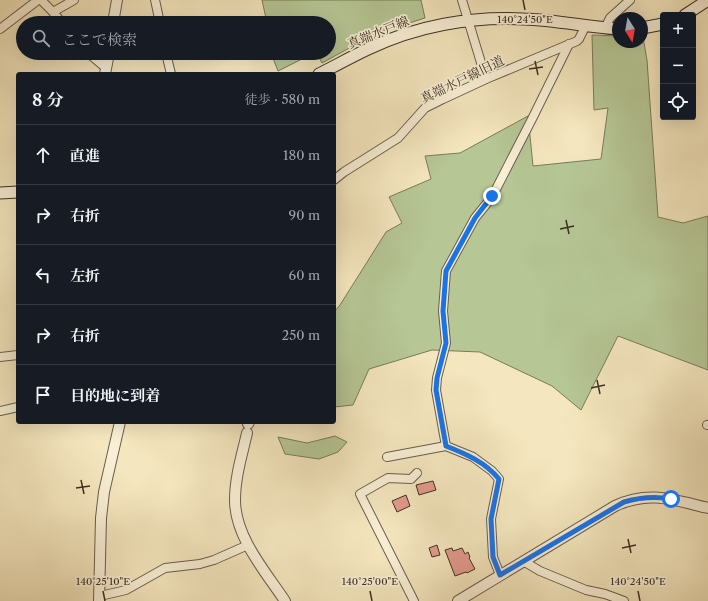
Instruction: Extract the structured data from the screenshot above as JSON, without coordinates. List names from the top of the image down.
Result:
{
  "streets": {
    "main road": ["真端水戸線"],
    "street": ["真端水戸線旧道"]
  },
  "crossings": [
    ["真端水戸線", "真端水戸線旧道"]
  ],
  "north": "bottom",
  "page": {
    "map_buttons": ["+", "−"],
    "search": "ここで検索",
    "heading": ["8 分", "徒歩 · 580 m"],
    "list": [
      ["直進", "180 m"],
      ["右折", "90 m"],
      ["左折", "60 m"],
      ["右折", "250 m"],
      "目的地に到着"
    ]
  },
  "coordinates": ["140°24'50\"E", "140°25'10\"E", "140°25'00\"E"]
}
